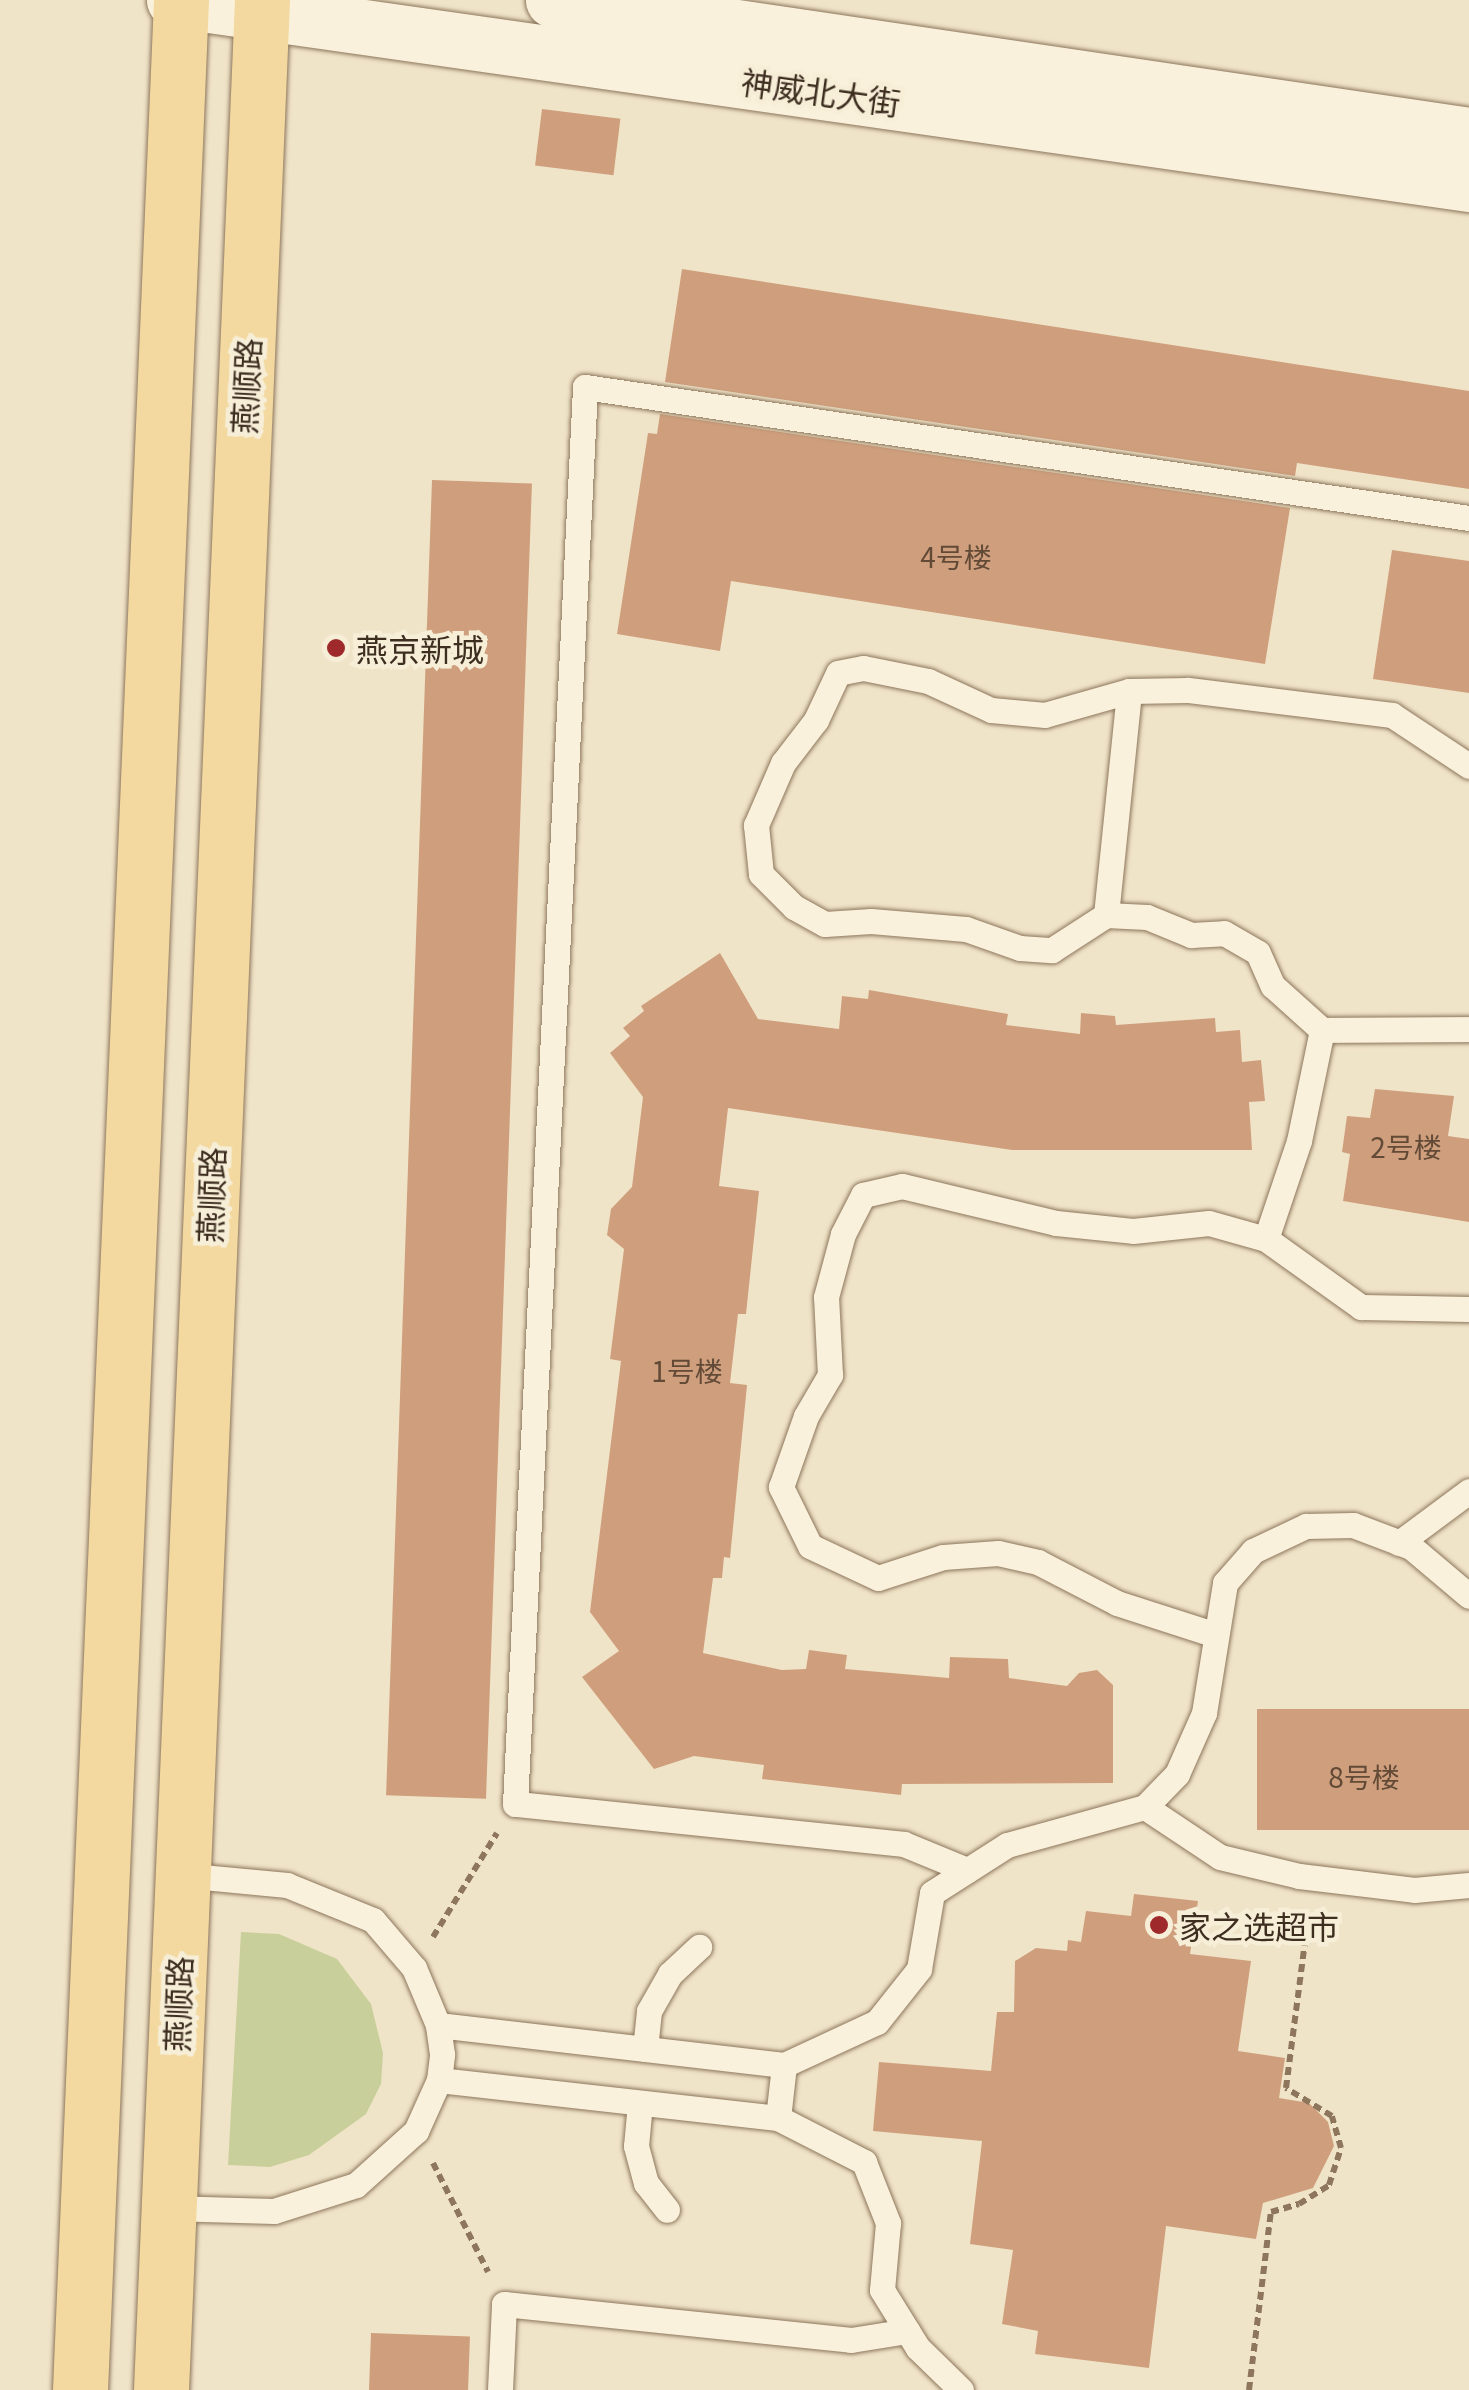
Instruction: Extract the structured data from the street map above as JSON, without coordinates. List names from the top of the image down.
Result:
{
  "streets": {
    "main road": ["燕顺路"],
    "street": ["神威北大街"]
  },
  "crossings": [
    ["神威北大街", "燕顺路"]
  ],
  "places": ["燕京新城", "家之选超市"],
  "house_numbers": [
    "4号楼",
    "2号楼",
    "1号楼",
    "8号楼"
  ]
}
